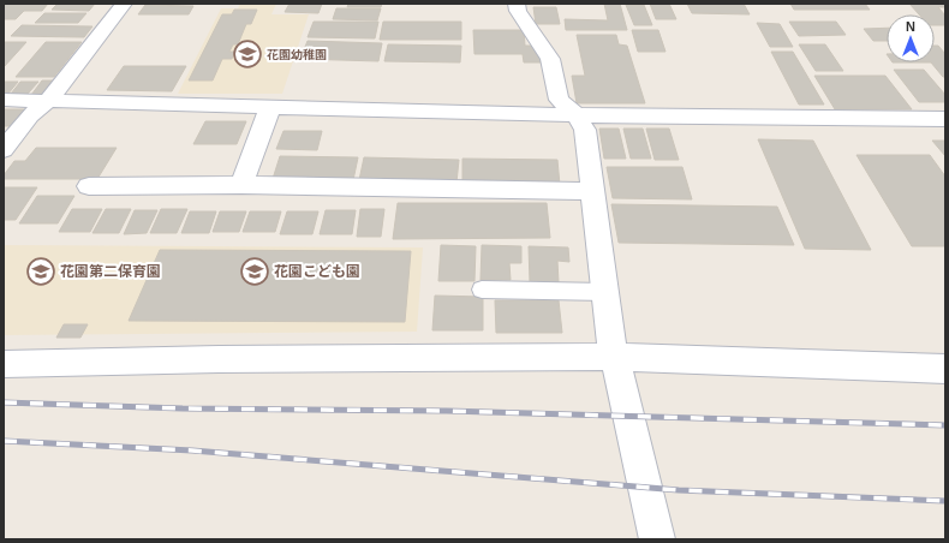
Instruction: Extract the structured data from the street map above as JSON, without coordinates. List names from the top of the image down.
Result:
{
  "places": {
    "school or university": ["花園幼稚園", "花園第二保育園", "花園こども園"]
  },
  "north": "top"
}
